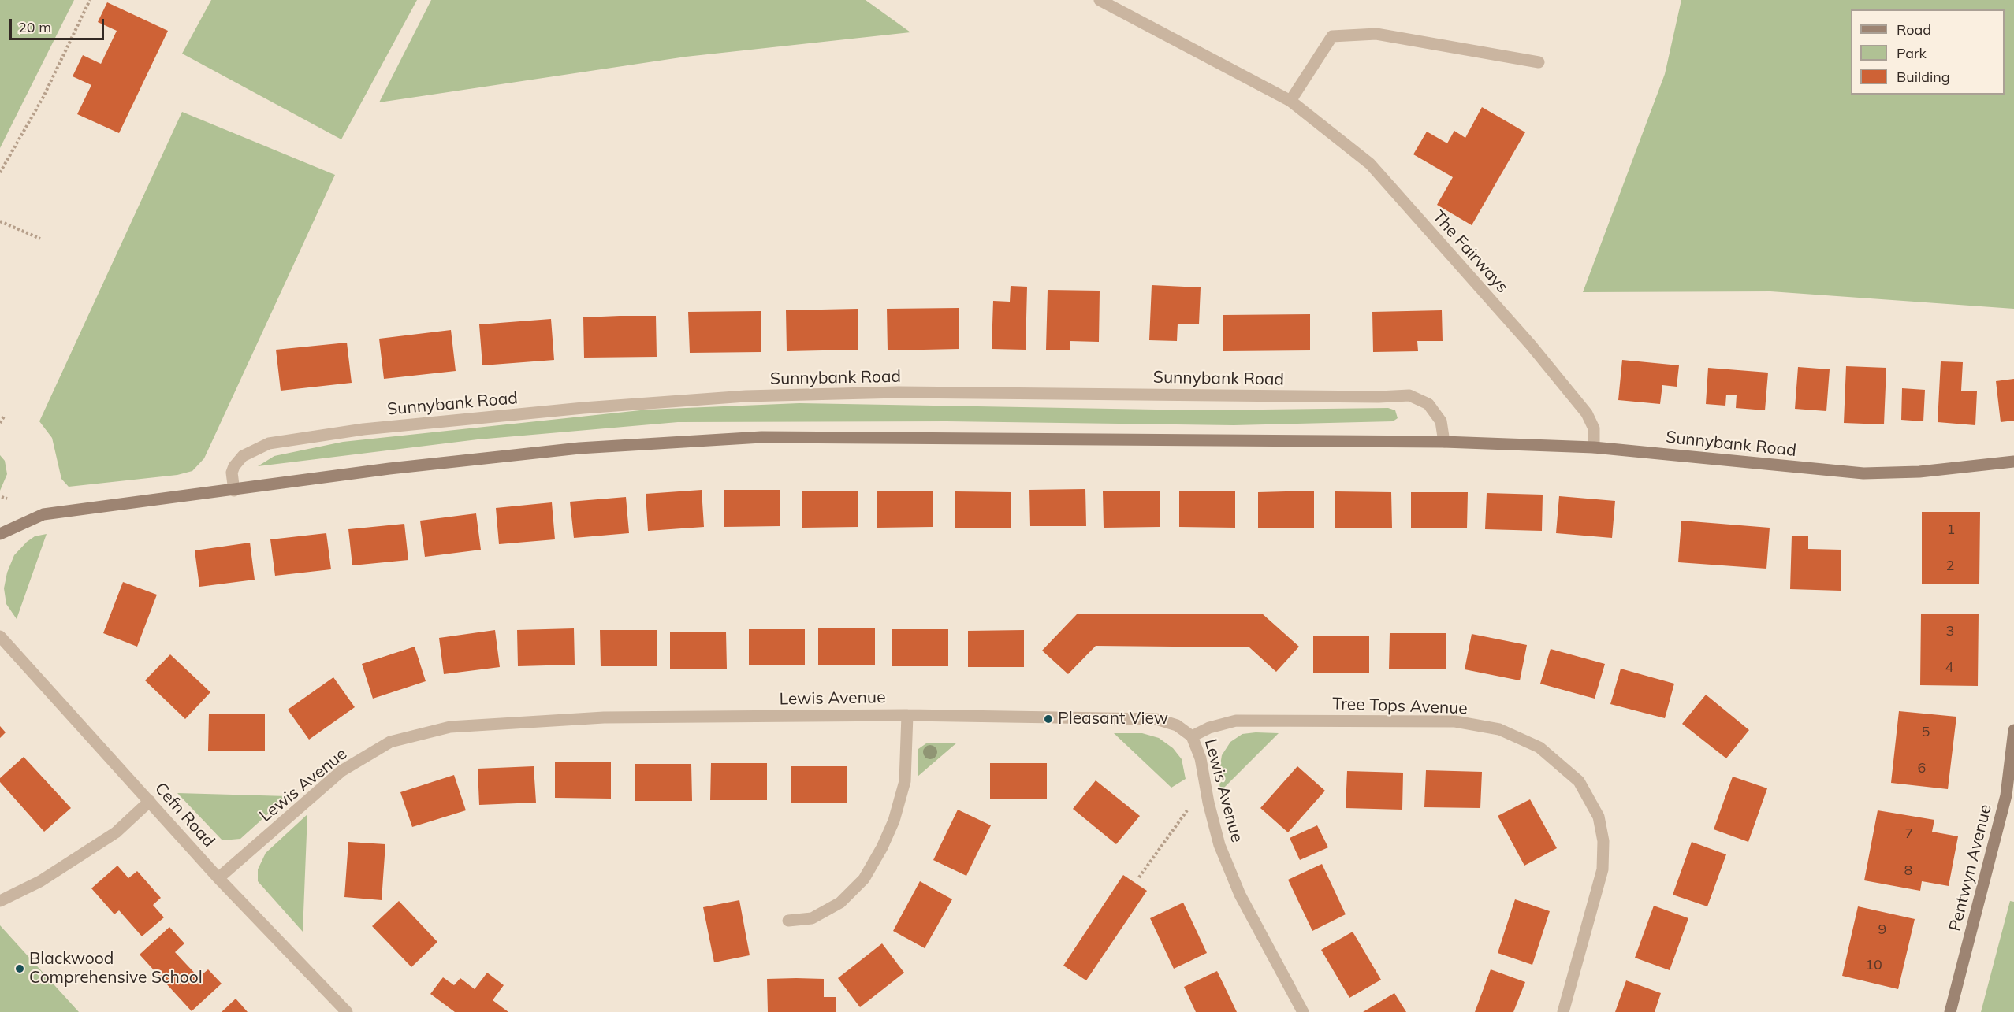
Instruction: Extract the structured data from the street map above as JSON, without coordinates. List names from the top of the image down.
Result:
{
  "streets": {
    "street": [
      "The Fairways",
      "Sunnybank Road",
      "Lewis Avenue",
      "Tree Tops Avenue",
      "Cefn Road",
      "Pentwyn Avenue"
    ]
  },
  "crossings": [
    ["The Fairways", "Sunnybank Road"],
    ["Lewis Avenue", "Tree Tops Avenue"],
    ["Lewis Avenue", "Cefn Road"]
  ],
  "places": ["Pleasant View", "Blackwood Comprehensive School"],
  "house_numbers": [
    "1",
    "2",
    "3",
    "4",
    "5",
    "6",
    "7",
    "8",
    "9",
    "10"
  ],
  "legend": ["Road", "Park", "Building"],
  "scale_bar": "20 m"
}
